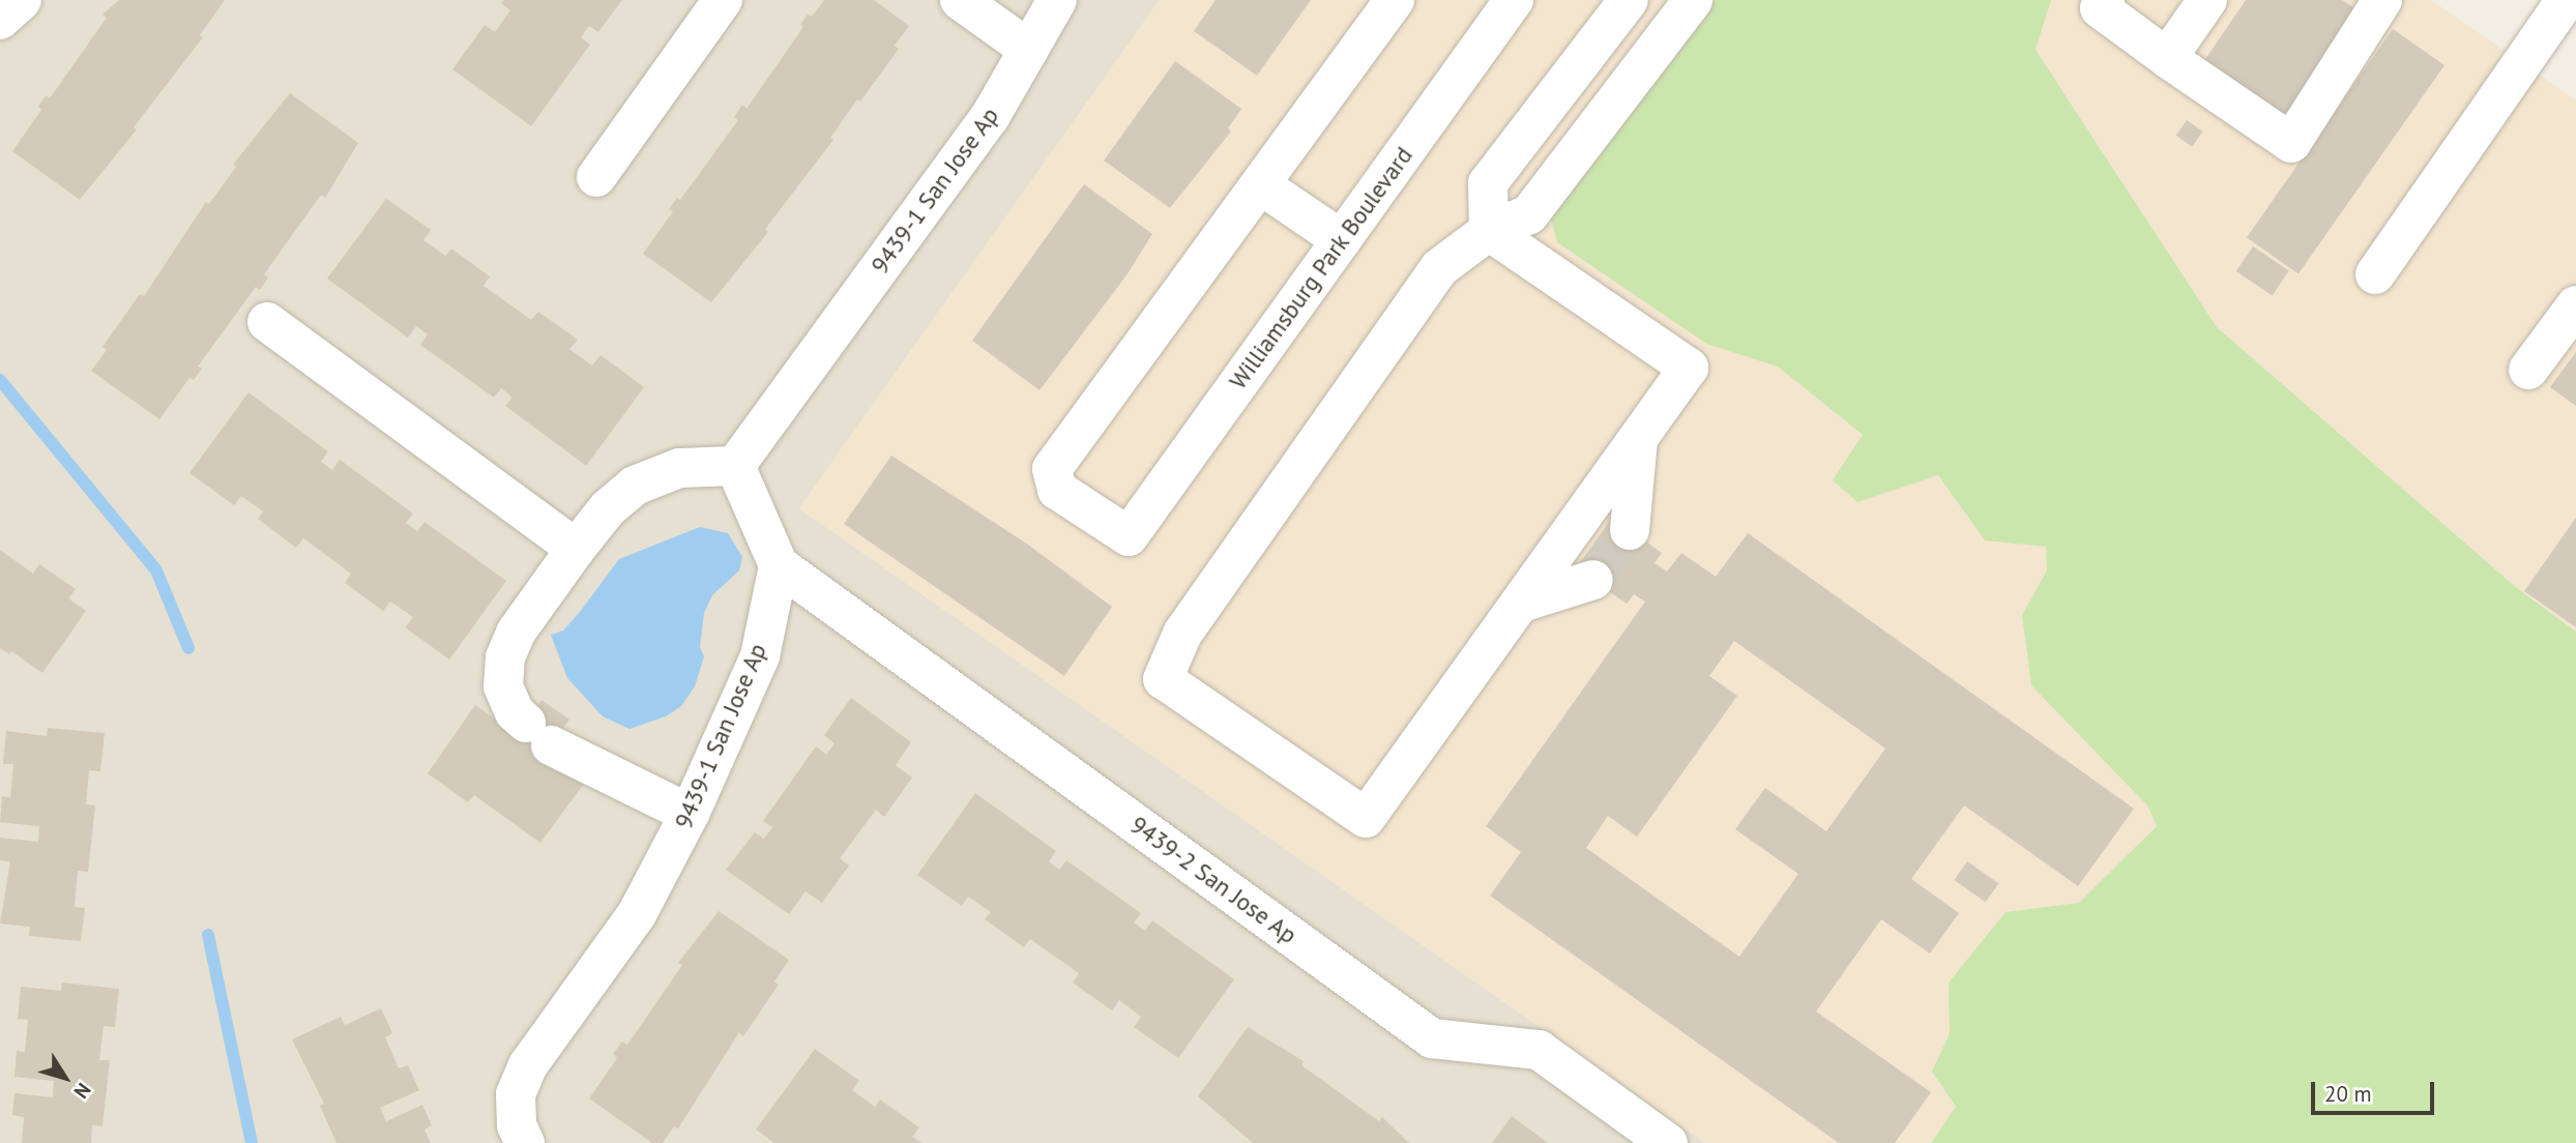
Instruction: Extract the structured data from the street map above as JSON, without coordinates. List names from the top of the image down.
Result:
{
  "streets": {
    "street": ["9439-1 San Jose Ap", "Williamsburg Park Boulevard", "9439-2 San Jose Ap"]
  },
  "crossings": [
    ["9439-1 San Jose Ap", "9439-2 San Jose Ap"]
  ],
  "scale_bar": "20 m",
  "north": "bottom right"
}
